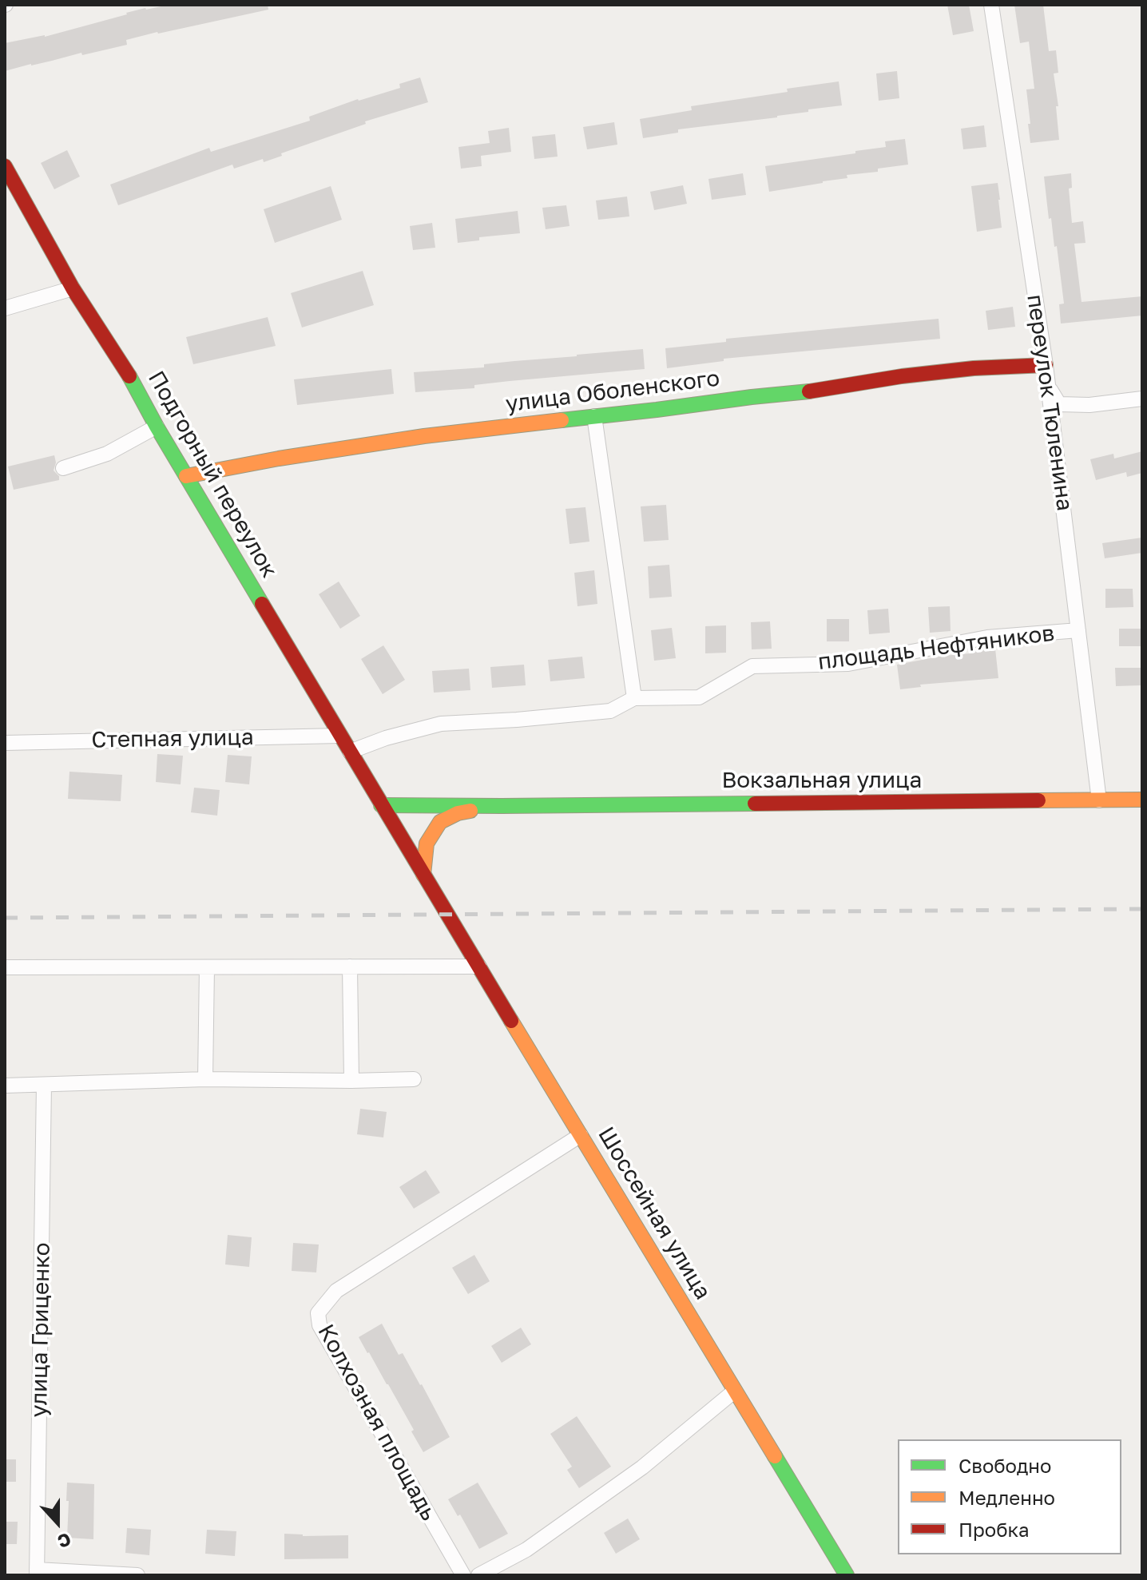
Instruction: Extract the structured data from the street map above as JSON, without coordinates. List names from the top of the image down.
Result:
{
  "streets": {
    "main road": [
      "улица Оболенского",
      "Подгорный переулок",
      "Вокзальная улица",
      "Шоссейная улица"
    ],
    "street": [
      "переулок Тюленина",
      "площадь Нефтяников",
      "Степная улица",
      "улица Гриценко",
      "Колхозная площадь"
    ]
  },
  "crossings": [
    ["улица Оболенского", "переулок Тюленина"],
    ["улица Оболенского", "Подгорный переулок"],
    ["переулок Тюленина", "площадь Нефтяников"],
    ["переулок Тюленина", "Вокзальная улица"],
    ["Подгорный переулок", "площадь Нефтяников"],
    ["Подгорный переулок", "Степная улица"],
    ["Подгорный переулок", "Шоссейная улица"],
    ["Шоссейная улица", "Колхозная площадь"]
  ],
  "legend": ["Свободно", "Медленно", "Пробка"],
  "north": "bottom"
}
